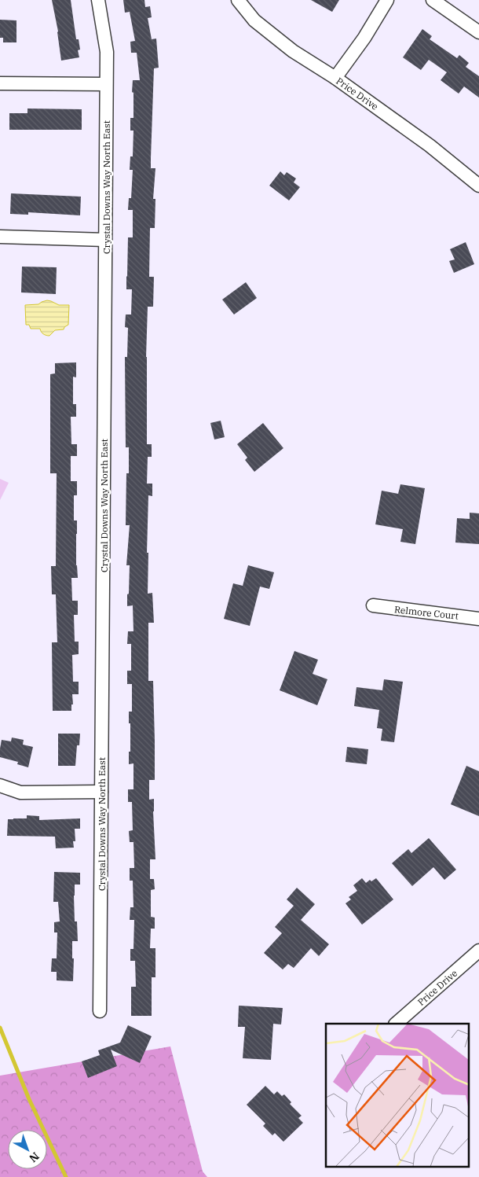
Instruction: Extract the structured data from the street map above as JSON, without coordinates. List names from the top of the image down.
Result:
{
  "streets": {
    "street": ["Price Drive", "Crystal Downs Way North East", "Relmore Court"]
  },
  "north": "bottom right"
}
